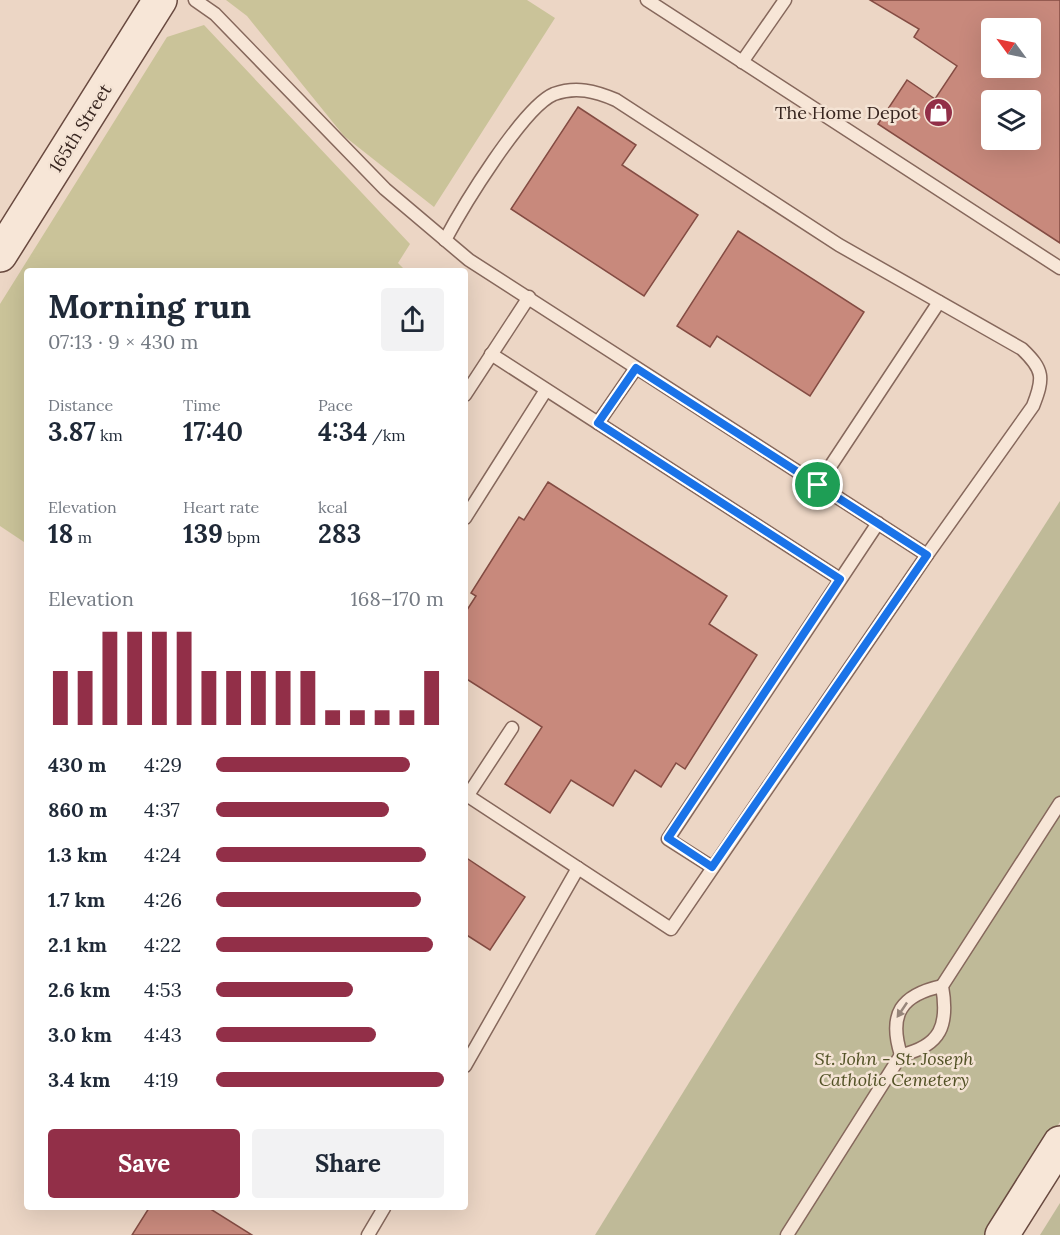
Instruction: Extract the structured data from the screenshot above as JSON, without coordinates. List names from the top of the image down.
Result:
{
  "streets": {
    "main road": ["165th Street"]
  },
  "parks": ["St. John - St. Joseph Catholic Cemetery"],
  "places": {
    "shop": ["The Home Depot"]
  },
  "north": "top left",
  "page": {
    "heading": ["Morning run", "07:13 · 9 × 430 m"],
    "stats": [
      ["Distance", "3.87 km"],
      ["Time", "17:40"],
      ["Pace", "4:34 /km"],
      ["Elevation", "18 m"],
      ["Heart rate", "139 bpm"],
      ["kcal", "283"]
    ],
    "chart": ["Elevation", "168–170 m"],
    "list": [
      {
        "name": "430 m",
        "note": "4:29"
      },
      {
        "name": "860 m",
        "note": "4:37"
      },
      {
        "name": "1.3 km",
        "note": "4:24"
      },
      {
        "name": "1.7 km",
        "note": "4:26"
      },
      {
        "name": "2.1 km",
        "note": "4:22"
      },
      {
        "name": "2.6 km",
        "note": "4:53"
      },
      {
        "name": "3.0 km",
        "note": "4:43"
      },
      {
        "name": "3.4 km",
        "note": "4:19"
      }
    ],
    "buttons": ["Save", "Share"]
  }
}
